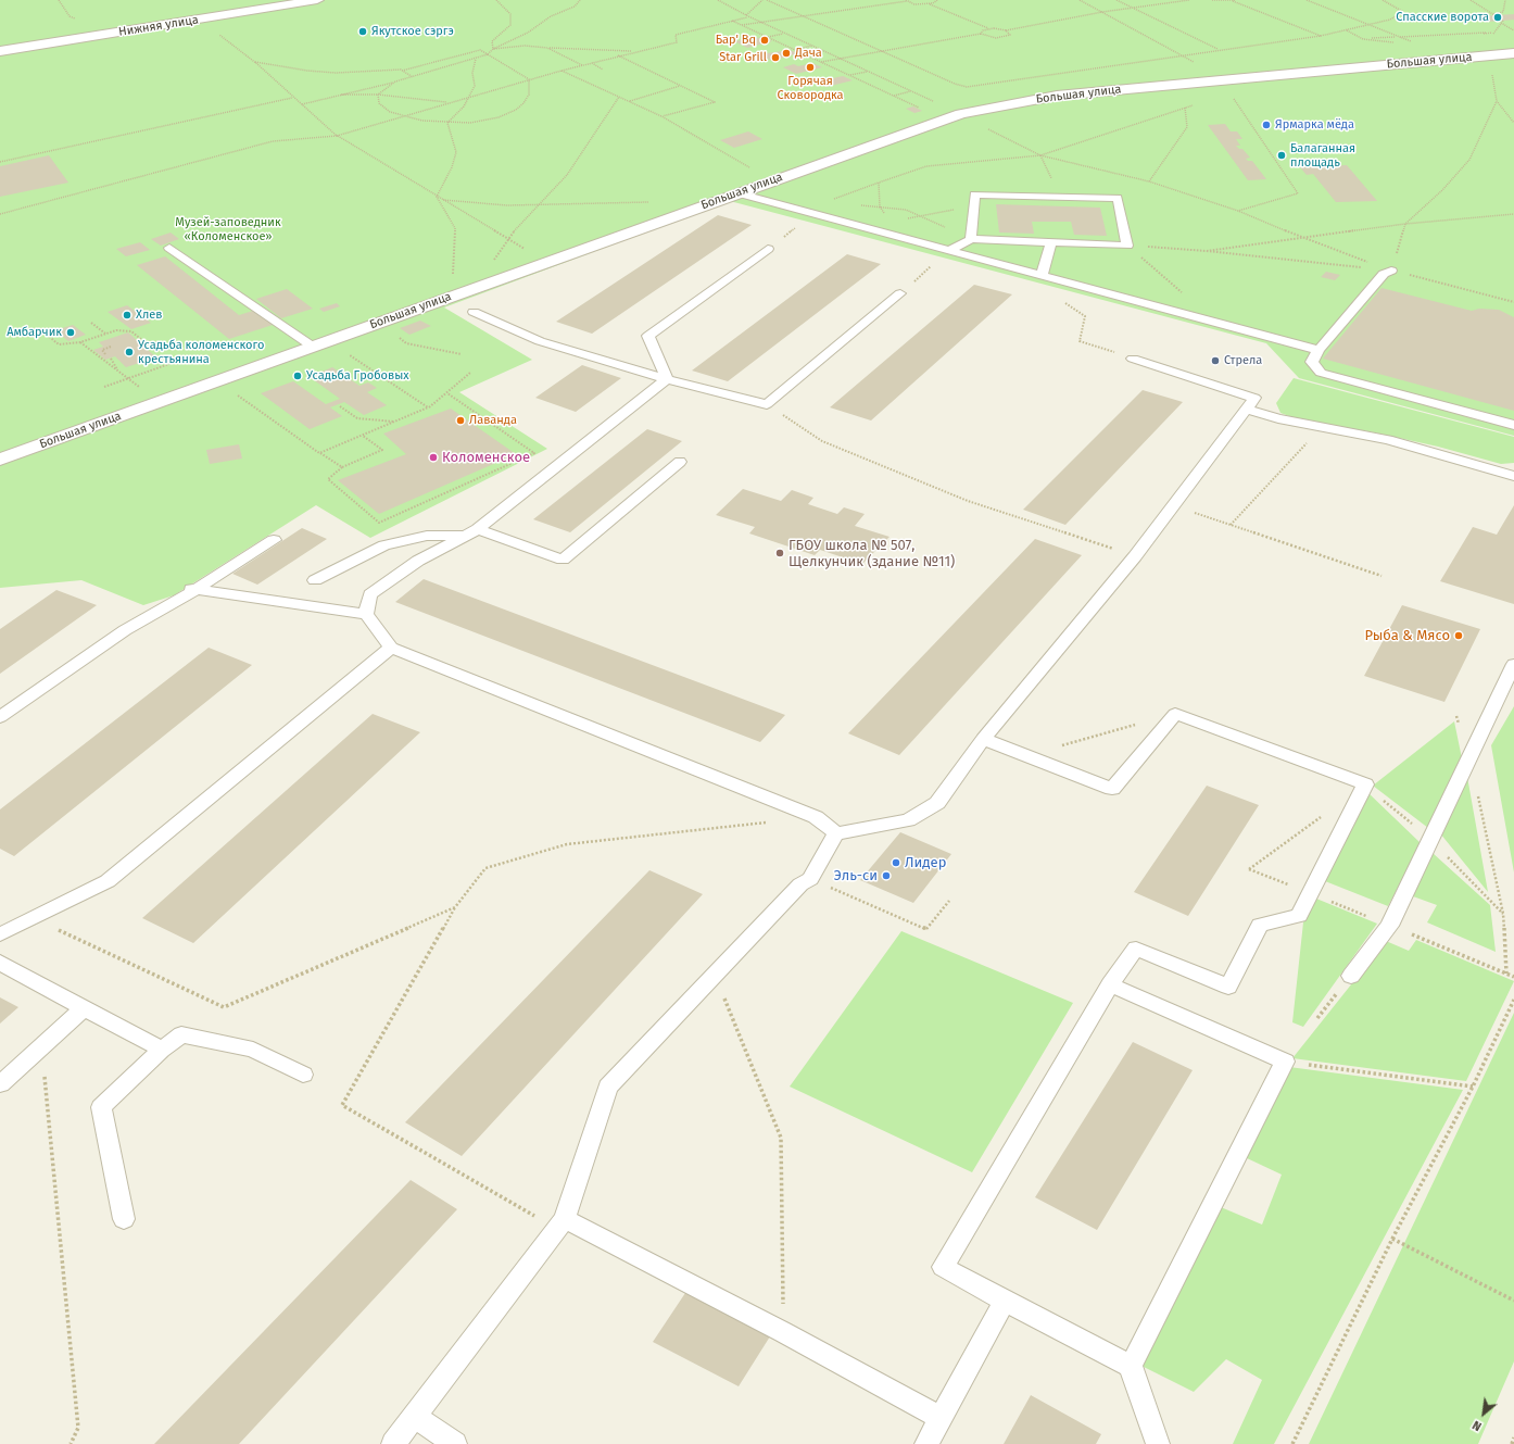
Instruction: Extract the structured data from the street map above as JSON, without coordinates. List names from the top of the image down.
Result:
{
  "streets": {
    "street": ["Нижняя улица", "Большая улица"]
  },
  "parks": ["Музей-заповедник «Коломенское»"],
  "places": [
    "Спасские ворота",
    "Якутское сэргэ",
    "Бар' Bq",
    "Дача",
    "Star Grill",
    "Горячая Сковородка",
    "Ярмарка мёда",
    "Балаганная площадь",
    "Хлев",
    "Амбарчик",
    "Усадьба коломенского крестьянина",
    "Стрела",
    "Усадьба Гробовых",
    "Лаванда",
    "Коломенское",
    "ГБОУ школа № 507, Щелкунчик (здание №11)",
    "Рыба & Мясо",
    "Лидер",
    "Эль-си"
  ],
  "north": "bottom left"
}
